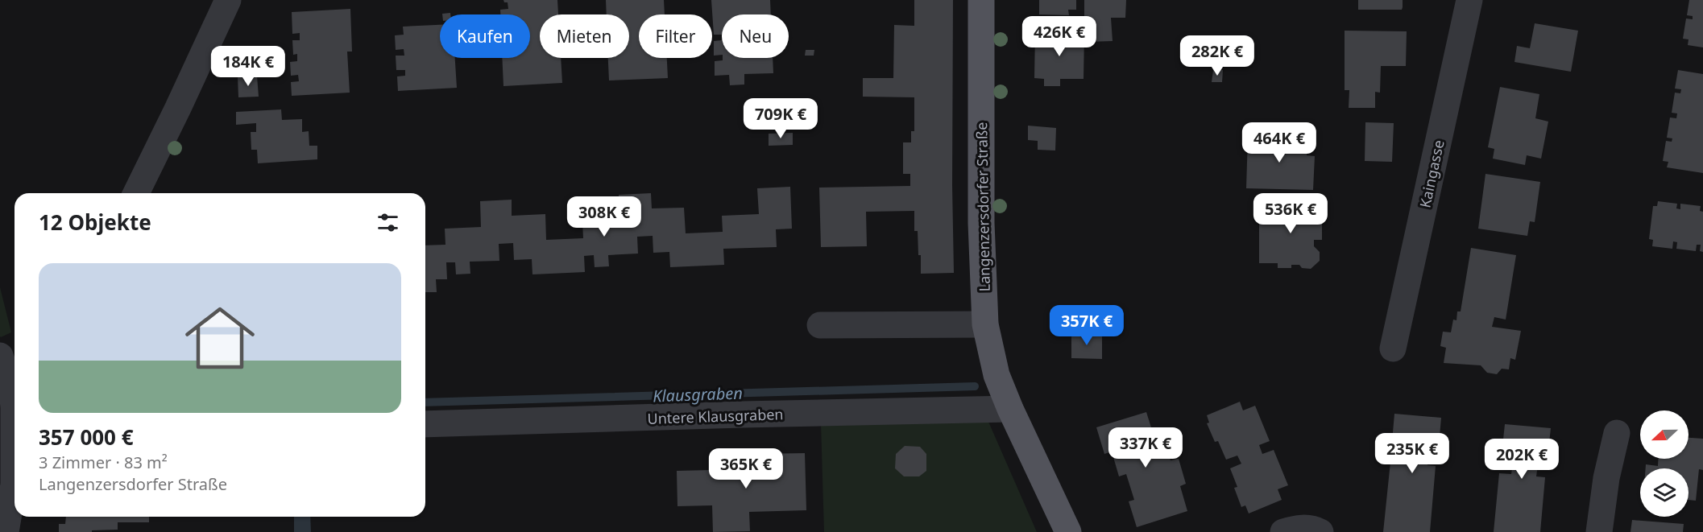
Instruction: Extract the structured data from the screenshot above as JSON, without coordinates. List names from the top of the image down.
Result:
{
  "streets": {
    "main road": ["Langenzersdorfer Straße"],
    "street": ["Kaingasse", "Untere Klausgraben"]
  },
  "crossings": [
    ["Langenzersdorfer Straße", "Untere Klausgraben"]
  ],
  "water": ["Klausgraben"],
  "north": "left",
  "page": {
    "chip": [
      "Kaufen",
      "Mieten",
      "Filter",
      "Neu"
    ],
    "price": [
      "426K €",
      "282K €",
      "184K €",
      "709K €",
      "464K €",
      "536K €",
      "308K €",
      "357K €",
      "337K €",
      "235K €",
      "202K €",
      "365K €"
    ],
    "heading": "12 Objekte",
    "list": [
      {
        "name": "357 000 €",
        "note": "3 Zimmer · 83 m² · Langenzersdorfer Straße"
      }
    ]
  }
}
